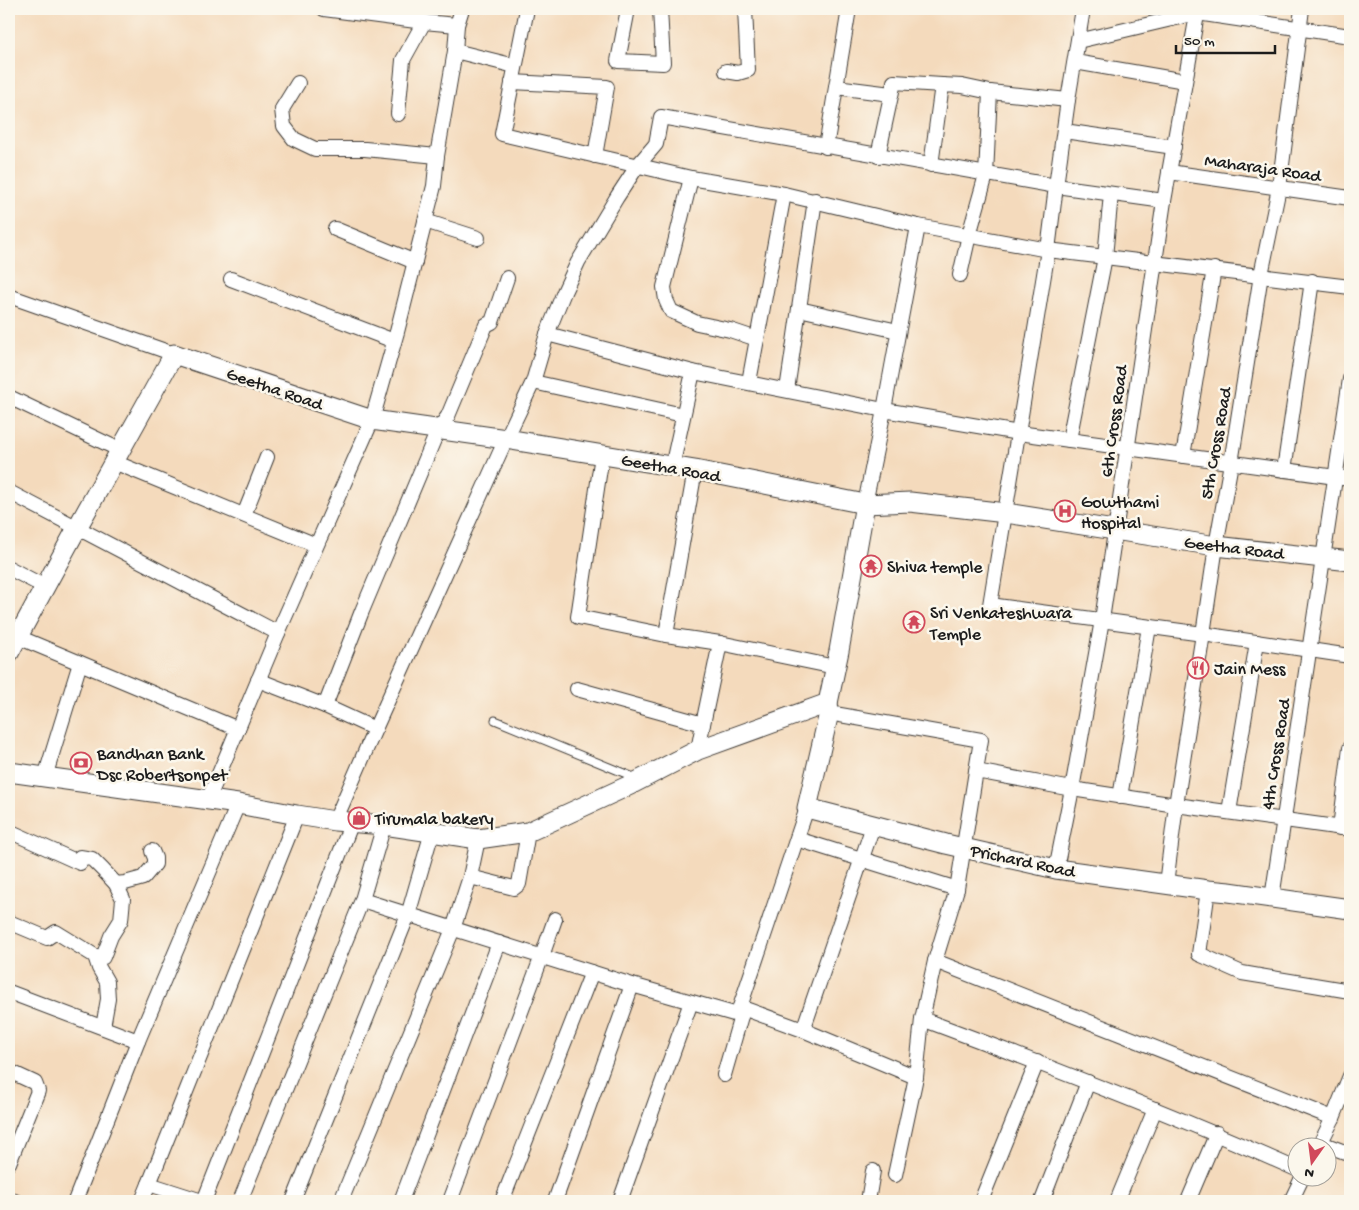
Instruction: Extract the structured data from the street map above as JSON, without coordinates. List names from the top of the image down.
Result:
{
  "streets": {
    "street": [
      "Maharaja Road",
      "Geetha Road",
      "6th Cross Road",
      "5th Cross Road",
      "4th Cross Road",
      "Prichard Road"
    ]
  },
  "crossings": [
    ["Maharaja Road", "6th Cross Road"],
    ["Maharaja Road", "5th Cross Road"],
    ["Geetha Road", "6th Cross Road"],
    ["Geetha Road", "5th Cross Road"],
    ["Geetha Road", "4th Cross Road"],
    ["6th Cross Road", "Prichard Road"],
    ["5th Cross Road", "Prichard Road"],
    ["4th Cross Road", "Prichard Road"]
  ],
  "places": {
    "hospital": ["Gowthami Hospital"],
    "temple": ["Shiva temple", "Sri Venkateshwara Temple"],
    "restaurant": ["Jain Mess"],
    "bank": ["Bandhan Bank Dsc Robertsonpet"],
    "shop": ["Tirumala bakery"]
  },
  "scale_bar": "50 m",
  "north": "bottom"
}
